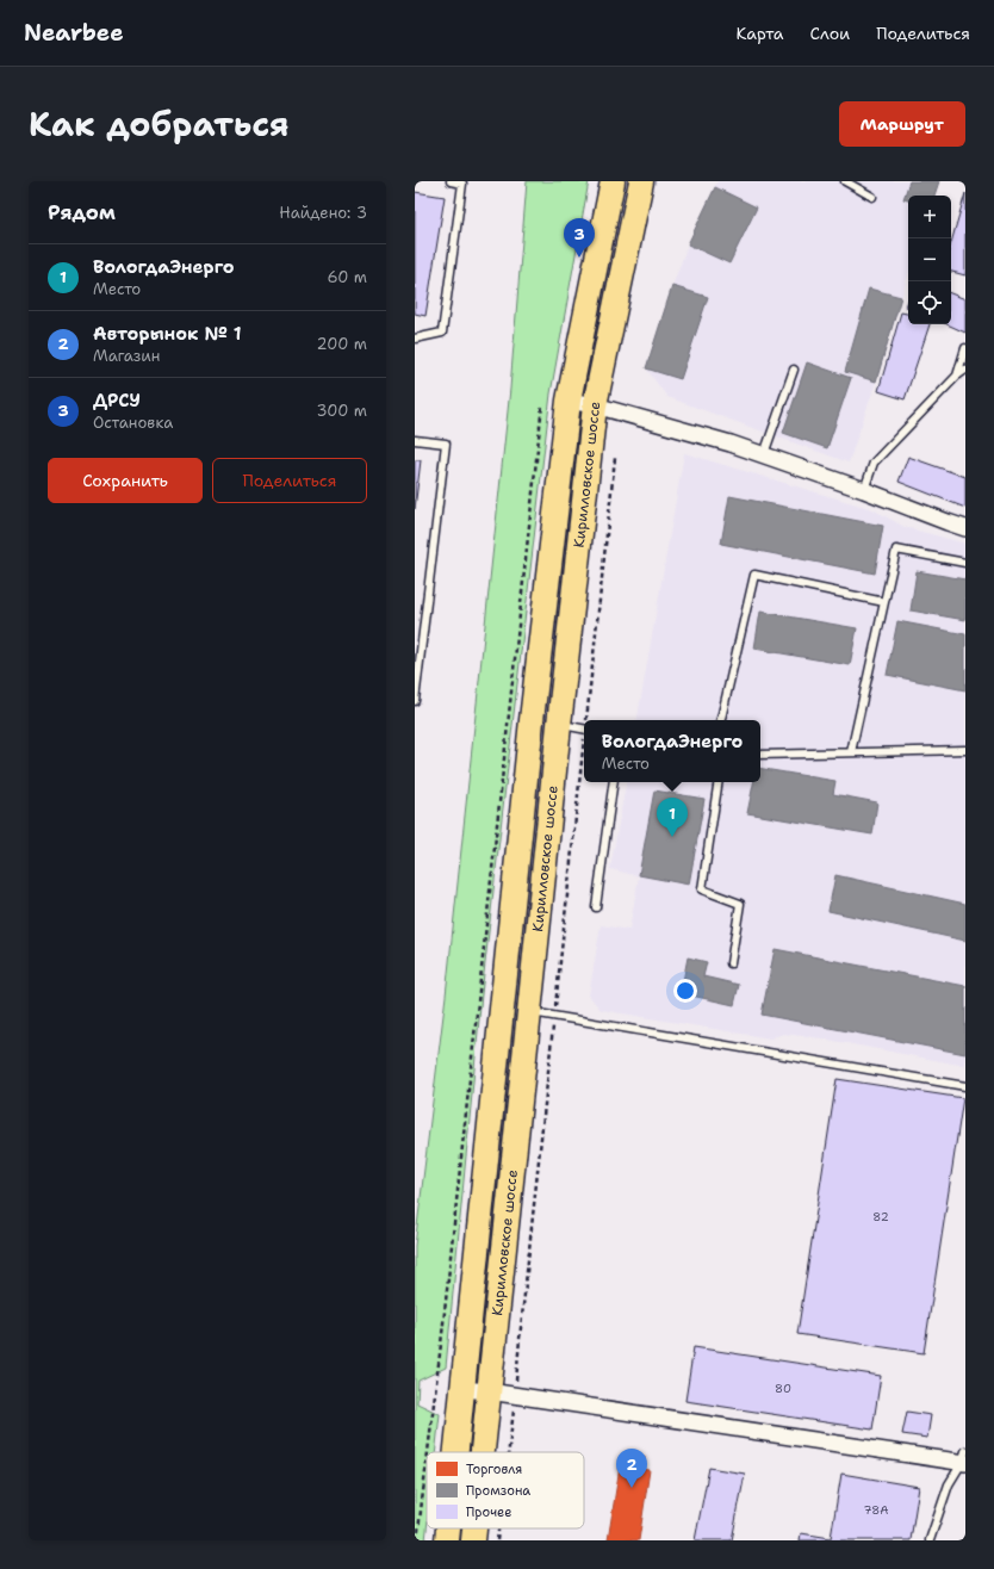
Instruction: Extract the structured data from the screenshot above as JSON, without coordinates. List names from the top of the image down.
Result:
{
  "streets": {
    "main road": ["Кирилловское шоссе"]
  },
  "house_numbers": ["82", "80", "78А"],
  "legend": ["Торговля", "Промзона", "Прочее"],
  "page": {
    "header": "Nearbee",
    "nav": ["Карта", "Слои", "Поделиться"],
    "title": "Как добраться",
    "buttons": [
      "Маршрут",
      ["Сохранить", "Поделиться"]
    ],
    "heading": ["Рядом", "Найдено: 3"],
    "map_buttons": ["+", "−"],
    "pins": ["3", "1", "2"],
    "list": [
      {
        "mark": "1",
        "name": "ВологдаЭнерго",
        "note": "Место",
        "value": "60 m"
      },
      {
        "mark": "2",
        "name": "Авторынок № 1",
        "note": "Магазин",
        "value": "200 m"
      },
      {
        "mark": "3",
        "name": "ДРСУ",
        "note": "Остановка",
        "value": "300 m"
      }
    ],
    "popup": ["ВологдаЭнерго", "Место"]
  }
}
